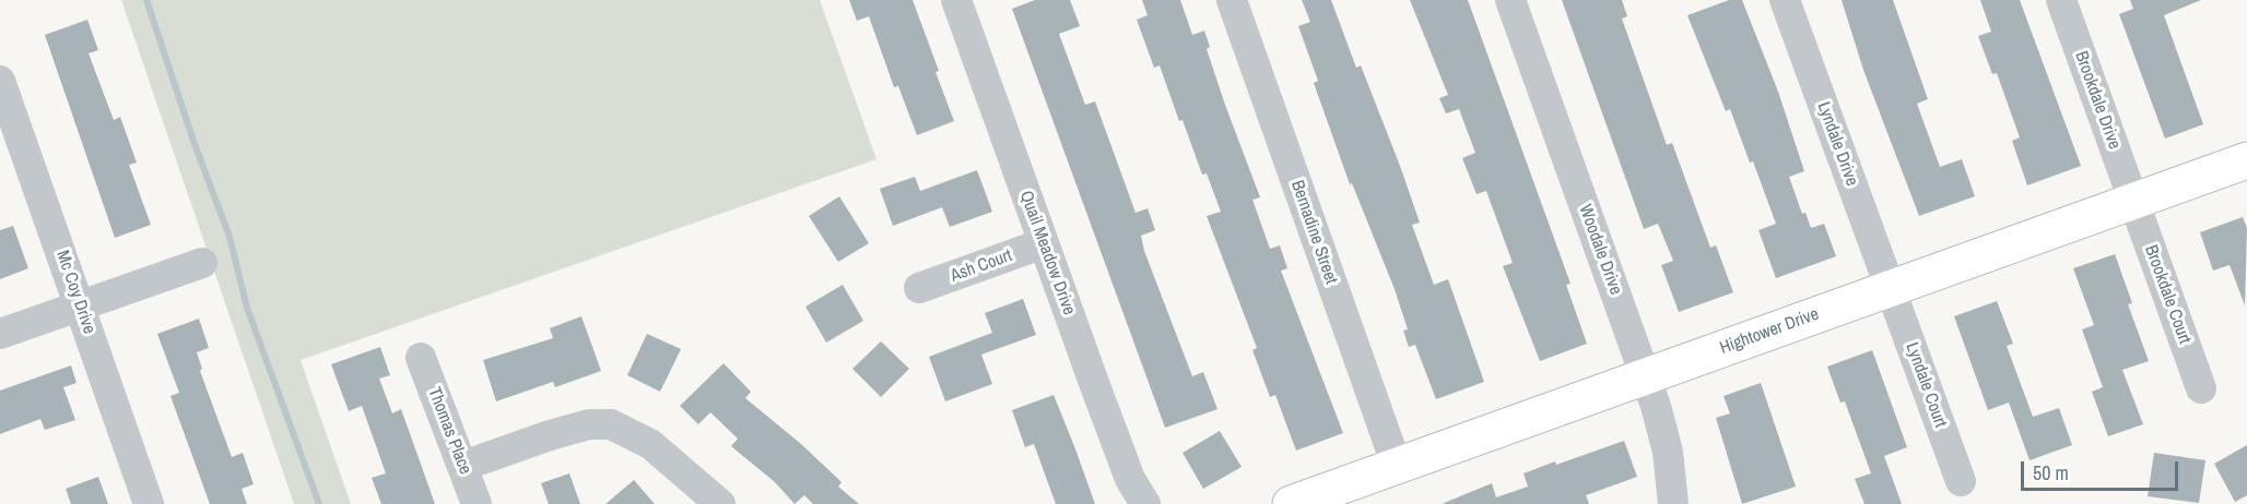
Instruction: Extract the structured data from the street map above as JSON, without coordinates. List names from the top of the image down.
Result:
{
  "streets": {
    "main road": ["Hightower Drive"],
    "street": [
      "Brookdale Drive",
      "Lyndale Drive",
      "Bernadine Street",
      "Woodale Drive",
      "Quail Meadow Drive",
      "Ash Court",
      "Mc Coy Drive",
      "Brookdale Court",
      "Lyndale Court",
      "Thomas Place"
    ]
  },
  "crossings": [
    ["Brookdale Drive", "Brookdale Court"],
    ["Brookdale Drive", "Hightower Drive"],
    ["Lyndale Drive", "Hightower Drive"],
    ["Lyndale Drive", "Lyndale Court"],
    ["Bernadine Street", "Hightower Drive"],
    ["Woodale Drive", "Hightower Drive"],
    ["Quail Meadow Drive", "Ash Court"],
    ["Brookdale Court", "Hightower Drive"],
    ["Hightower Drive", "Lyndale Court"]
  ],
  "scale_bar": "50 m"
}
